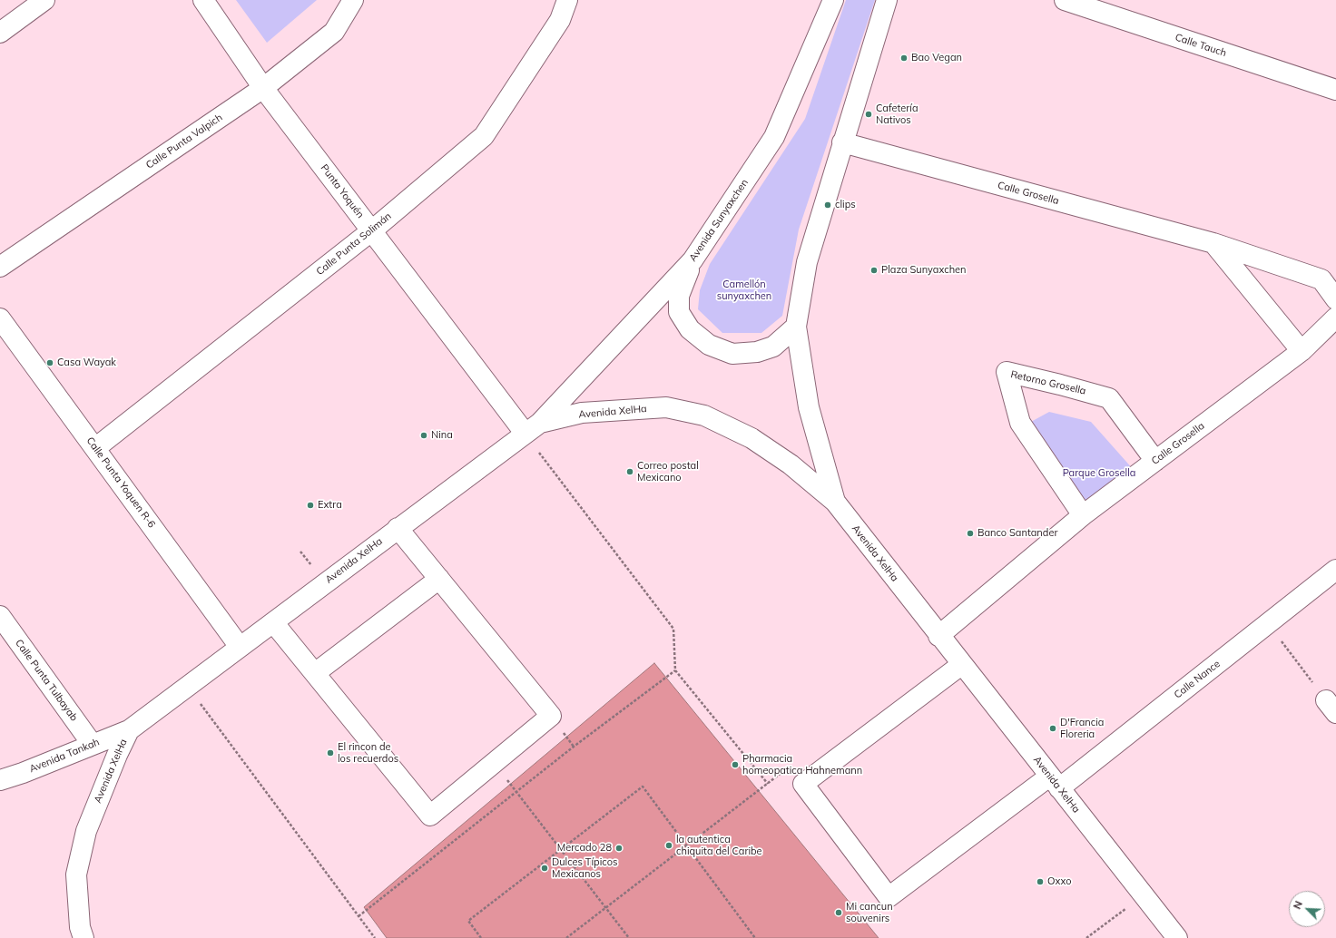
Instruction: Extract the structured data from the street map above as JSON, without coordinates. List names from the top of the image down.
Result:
{
  "streets": {
    "street": [
      "Calle Tauch",
      "Calle Punta Valpich",
      "Punta Yoquén",
      "Calle Grosella",
      "Avenida Sunyaxchen",
      "Calle Punta Solimán",
      "Retorno Grosella",
      "Avenida XelHa",
      "Calle Punta Yoquen R-6",
      "Calle Nance",
      "Calle Punta Tulbayab",
      "Avenida Tankah"
    ]
  },
  "crossings": [
    ["Calle Punta Valpich", "Punta Yoquén"],
    ["Punta Yoquén", "Avenida Sunyaxchen"],
    ["Punta Yoquén", "Calle Punta Solimán"],
    ["Punta Yoquén", "Avenida XelHa"],
    ["Calle Grosella", "Retorno Grosella"],
    ["Calle Grosella", "Avenida XelHa"],
    ["Avenida Sunyaxchen", "Avenida XelHa"],
    ["Calle Punta Solimán", "Calle Punta Yoquen R-6"],
    ["Avenida XelHa", "Calle Punta Yoquen R-6"],
    ["Avenida XelHa", "Calle Nance"],
    ["Avenida XelHa", "Avenida Tankah"],
    ["Calle Punta Tulbayab", "Avenida Tankah"]
  ],
  "parks": ["Camellón sunyaxchen", "Parque Grosella"],
  "places": [
    "Bao Vegan",
    "Cafetería Nativos",
    "clips",
    "Plaza Sunyaxchen",
    "Casa Wayak",
    "Nina",
    "Correo postal Mexicano",
    "Extra",
    "Banco Santander",
    "D'Francia Floreria",
    "El rincon de los recuerdos",
    "Pharmacia homeopatica Hahnemann",
    "la autentica chiquita del Caribe",
    "Mercado 28",
    "Dulces Típicos Mexicanos",
    "Oxxo",
    "Mi cancun souvenirs"
  ],
  "north": "top left"
}
